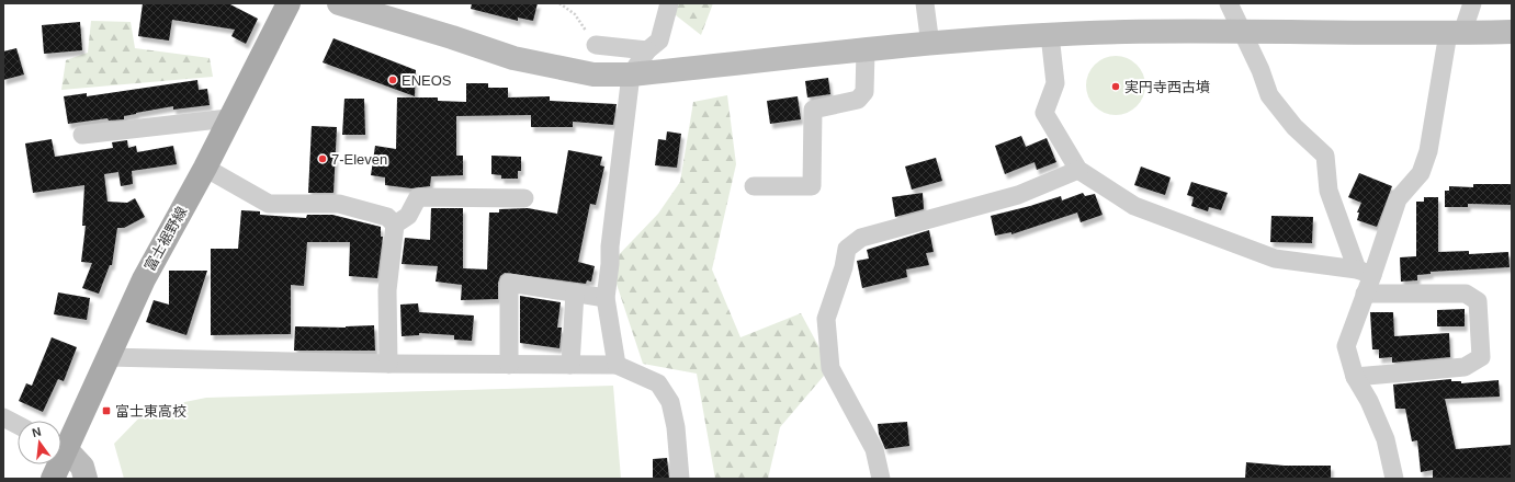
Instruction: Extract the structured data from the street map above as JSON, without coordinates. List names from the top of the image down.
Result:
{
  "streets": {
    "main road": ["富士裾野線"]
  },
  "places": {
    "other": ["ENEOS", "実円寺西古墳", "7-Eleven"],
    "transit": ["富士東高校"]
  },
  "north": "top"
}
